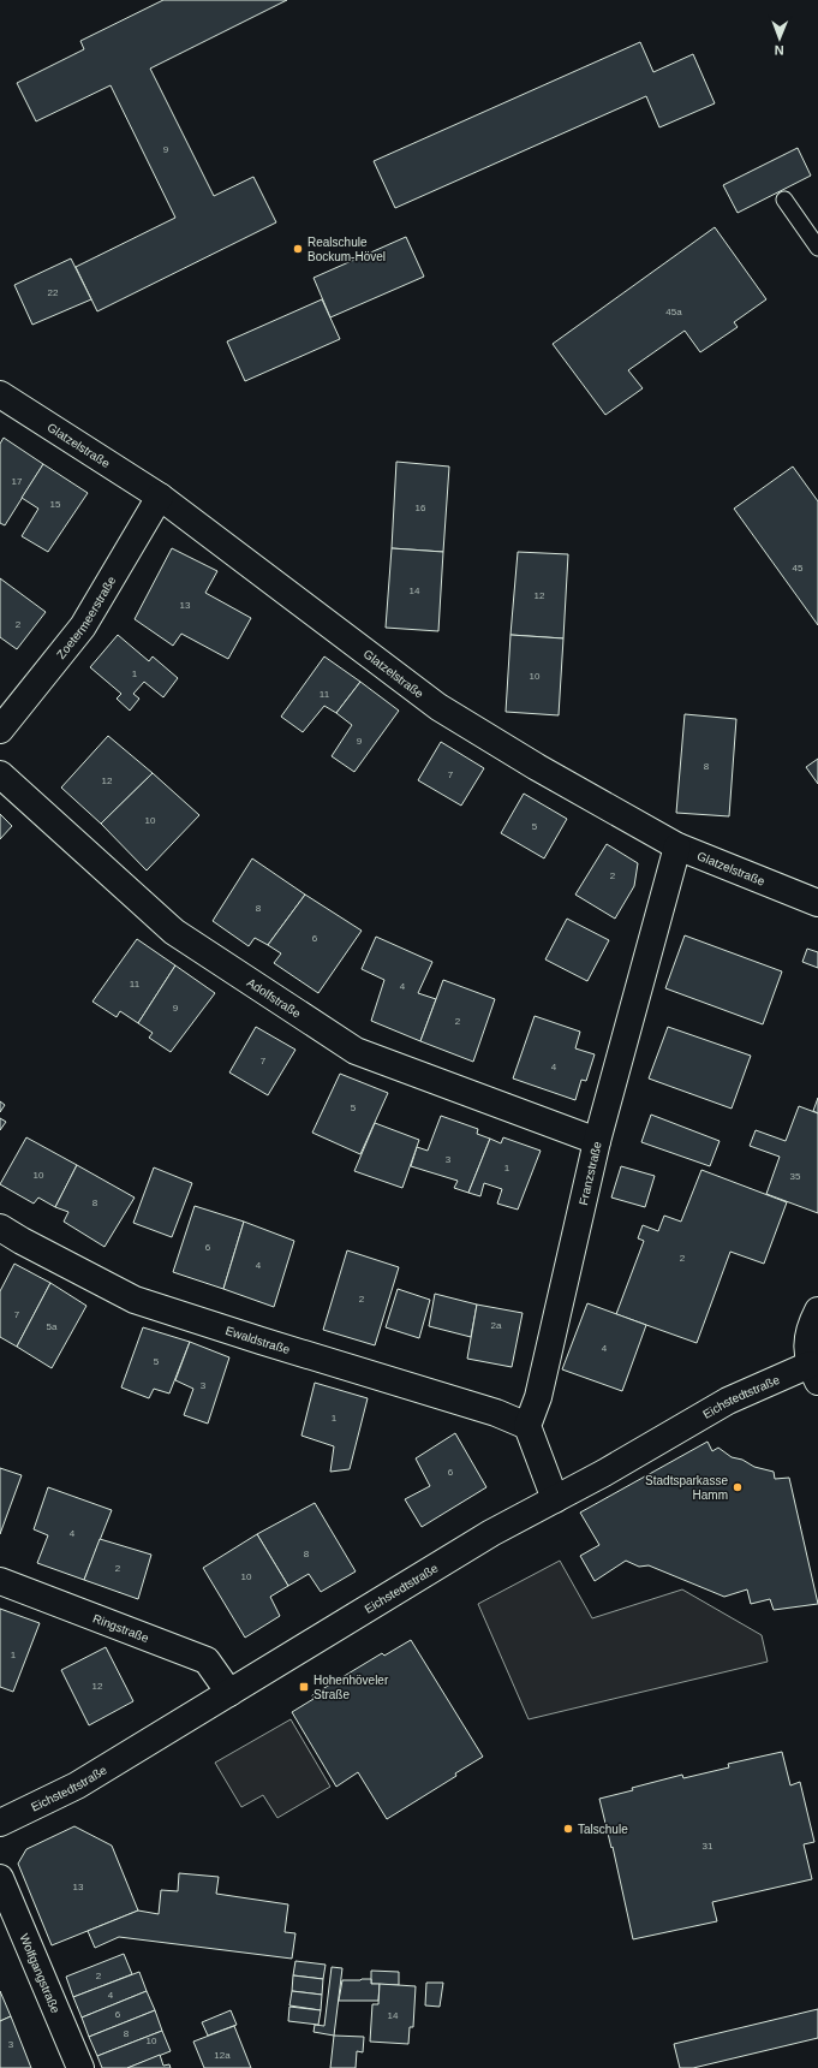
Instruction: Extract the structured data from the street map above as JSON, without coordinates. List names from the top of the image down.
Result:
{
  "streets": {
    "street": [
      "Glatzelstraße",
      "Zoetermeerstraße",
      "Adolfstraße",
      "Franzstraße",
      "Ewaldstraße",
      "Eichstedtstraße",
      "Ringstraße",
      "Wolfgangstraße"
    ]
  },
  "crossings": [
    ["Glatzelstraße", "Zoetermeerstraße"],
    ["Glatzelstraße", "Franzstraße"],
    ["Adolfstraße", "Franzstraße"],
    ["Franzstraße", "Ewaldstraße"],
    ["Eichstedtstraße", "Ringstraße"]
  ],
  "places": {
    "other": ["Realschule Bockum-Hövel", "Stadtsparkasse Hamm", "Talschule"],
    "transit": ["Hohenhöveler Straße"]
  },
  "house_numbers": [
    "9",
    "22",
    "45a",
    "17",
    "15",
    "16",
    "45",
    "14",
    "12",
    "13",
    "2",
    "1",
    "10",
    "11",
    "9",
    "8",
    "7",
    "12",
    "10",
    "5",
    "2",
    "8",
    "6",
    "11",
    "4",
    "9",
    "2",
    "7",
    "4",
    "5",
    "3",
    "1",
    "10",
    "35",
    "8",
    "6",
    "2",
    "4",
    "2",
    "7",
    "2a",
    "5a",
    "4",
    "5",
    "3",
    "1",
    "6",
    "4",
    "8",
    "2",
    "10",
    "1",
    "12",
    "31",
    "13",
    "2",
    "4",
    "6",
    "14",
    "8",
    "10",
    "3",
    "12a"
  ],
  "north": "bottom"
}
